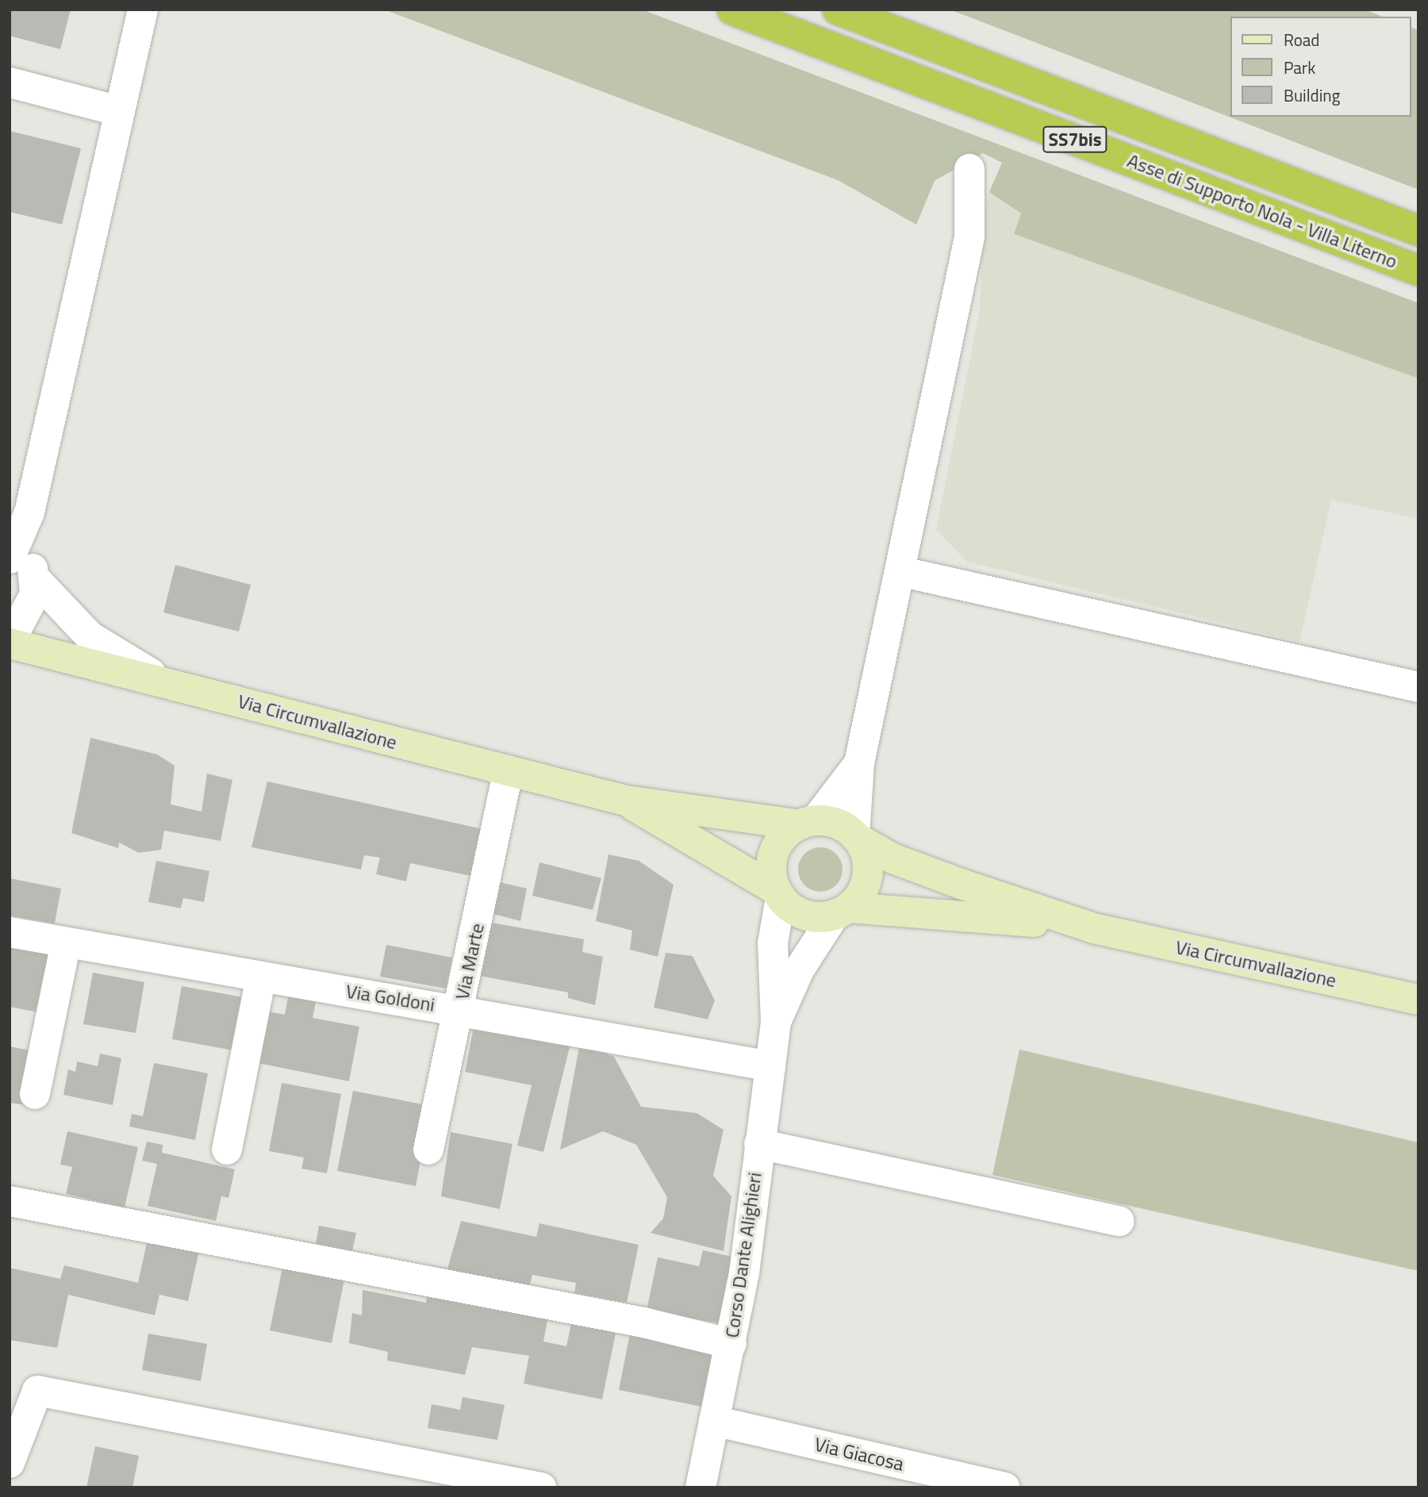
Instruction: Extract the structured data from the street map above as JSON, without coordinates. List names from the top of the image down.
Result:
{
  "streets": {
    "highway": ["SS7bis", "Asse di Supporto Nola - Villa Literno"],
    "main road": ["Via Circumvallazione"],
    "street": [
      "Via Marte",
      "Via Goldoni",
      "Corso Dante Alighieri",
      "Via Giacosa"
    ]
  },
  "crossings": [
    ["Via Circumvallazione", "Via Marte"],
    ["Via Marte", "Via Goldoni"],
    ["Via Goldoni", "Corso Dante Alighieri"],
    ["Corso Dante Alighieri", "Via Giacosa"]
  ],
  "legend": ["Road", "Park", "Building"]
}
